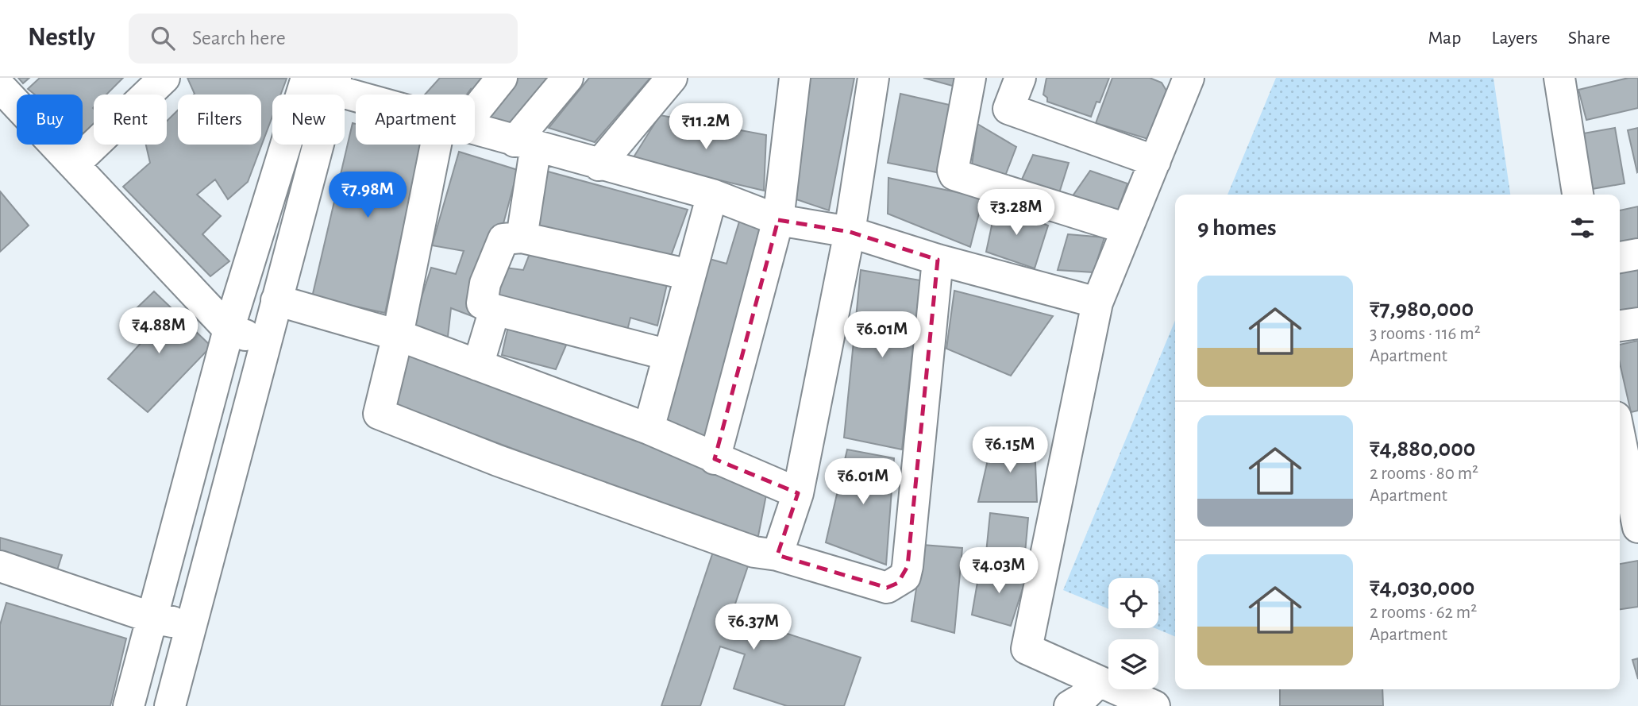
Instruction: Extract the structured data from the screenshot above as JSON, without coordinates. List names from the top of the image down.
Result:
{
  "page": {
    "header": "Nestly",
    "search": "Search here",
    "nav": ["Map", "Layers", "Share"],
    "chip": [
      "Buy",
      "Rent",
      "Filters",
      "New",
      "Apartment"
    ],
    "price": [
      "₹11.2M",
      "₹7.98M",
      "₹3.28M",
      "₹4.88M",
      "₹6.01M",
      "₹6.15M",
      "₹6.01M",
      "₹4.03M",
      "₹6.37M"
    ],
    "heading": "9 homes",
    "list": [
      {
        "name": "₹7,980,000",
        "note": "3 rooms · 116 m² · Apartment"
      },
      {
        "name": "₹4,880,000",
        "note": "2 rooms · 80 m² · Apartment"
      },
      {
        "name": "₹4,030,000",
        "note": "2 rooms · 62 m² · Apartment"
      }
    ]
  }
}
